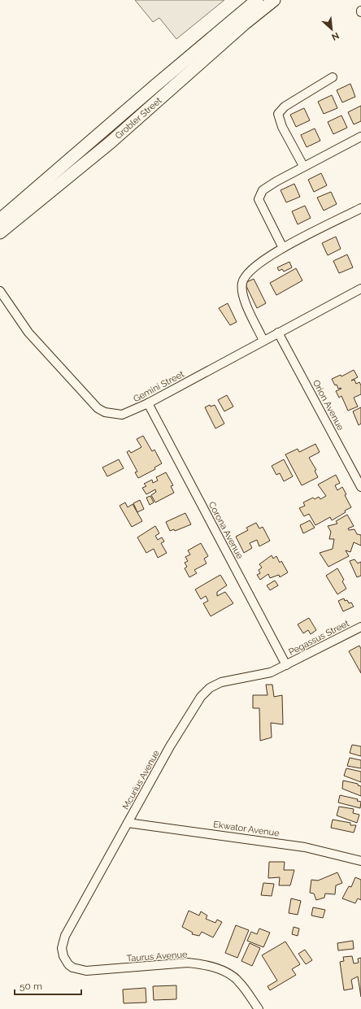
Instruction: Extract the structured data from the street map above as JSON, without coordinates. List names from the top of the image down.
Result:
{
  "streets": {
    "main road": ["Grobler Street"],
    "street": [
      "Gemini Street",
      "Orion Avenue",
      "Corona Avenue",
      "Pegassus Street",
      "Mcurius Avenue",
      "Ekwator Avenue",
      "Taurus Avenue"
    ]
  },
  "crossings": [
    ["Gemini Street", "Orion Avenue"],
    ["Gemini Street", "Corona Avenue"],
    ["Corona Avenue", "Pegassus Street"],
    ["Corona Avenue", "Mcurius Avenue"],
    ["Pegassus Street", "Mcurius Avenue"],
    ["Mcurius Avenue", "Ekwator Avenue"],
    ["Mcurius Avenue", "Taurus Avenue"]
  ],
  "scale_bar": "50 m",
  "north": "bottom right"
}
